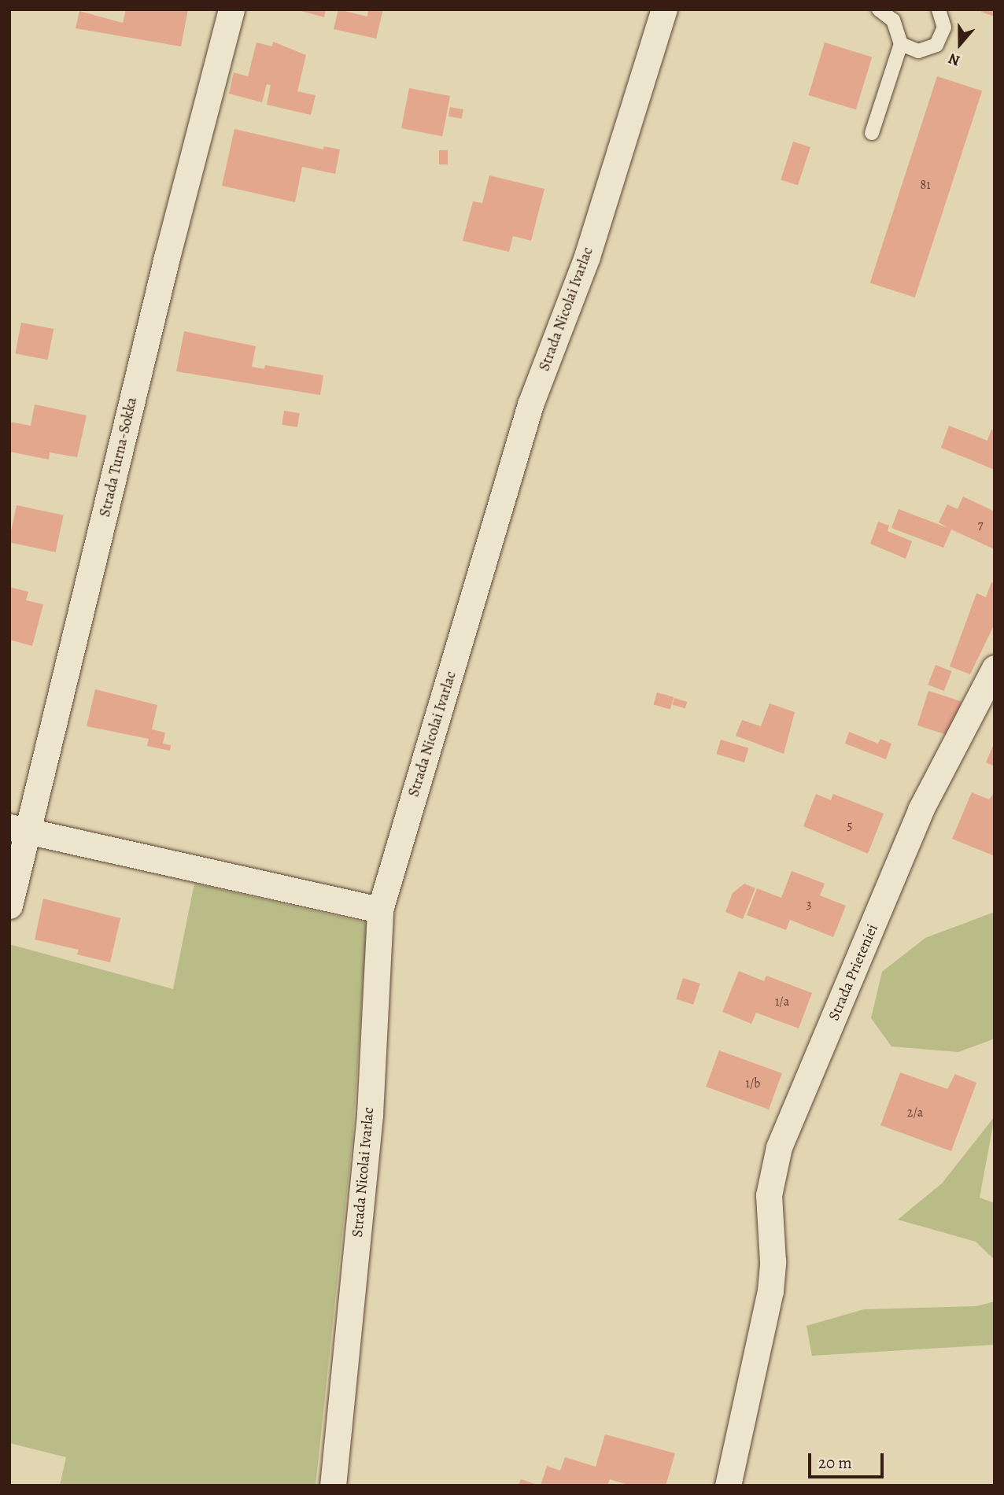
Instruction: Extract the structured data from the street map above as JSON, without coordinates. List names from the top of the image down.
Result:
{
  "streets": {
    "street": ["Strada Nicolai Ivarlac", "Strada Turna-Sokka", "Strada Prieteniei"]
  },
  "house_numbers": [
    "81",
    "7",
    "5",
    "3",
    "1/a",
    "1/b",
    "2/a"
  ],
  "scale_bar": "20 m",
  "north": "bottom"
}
